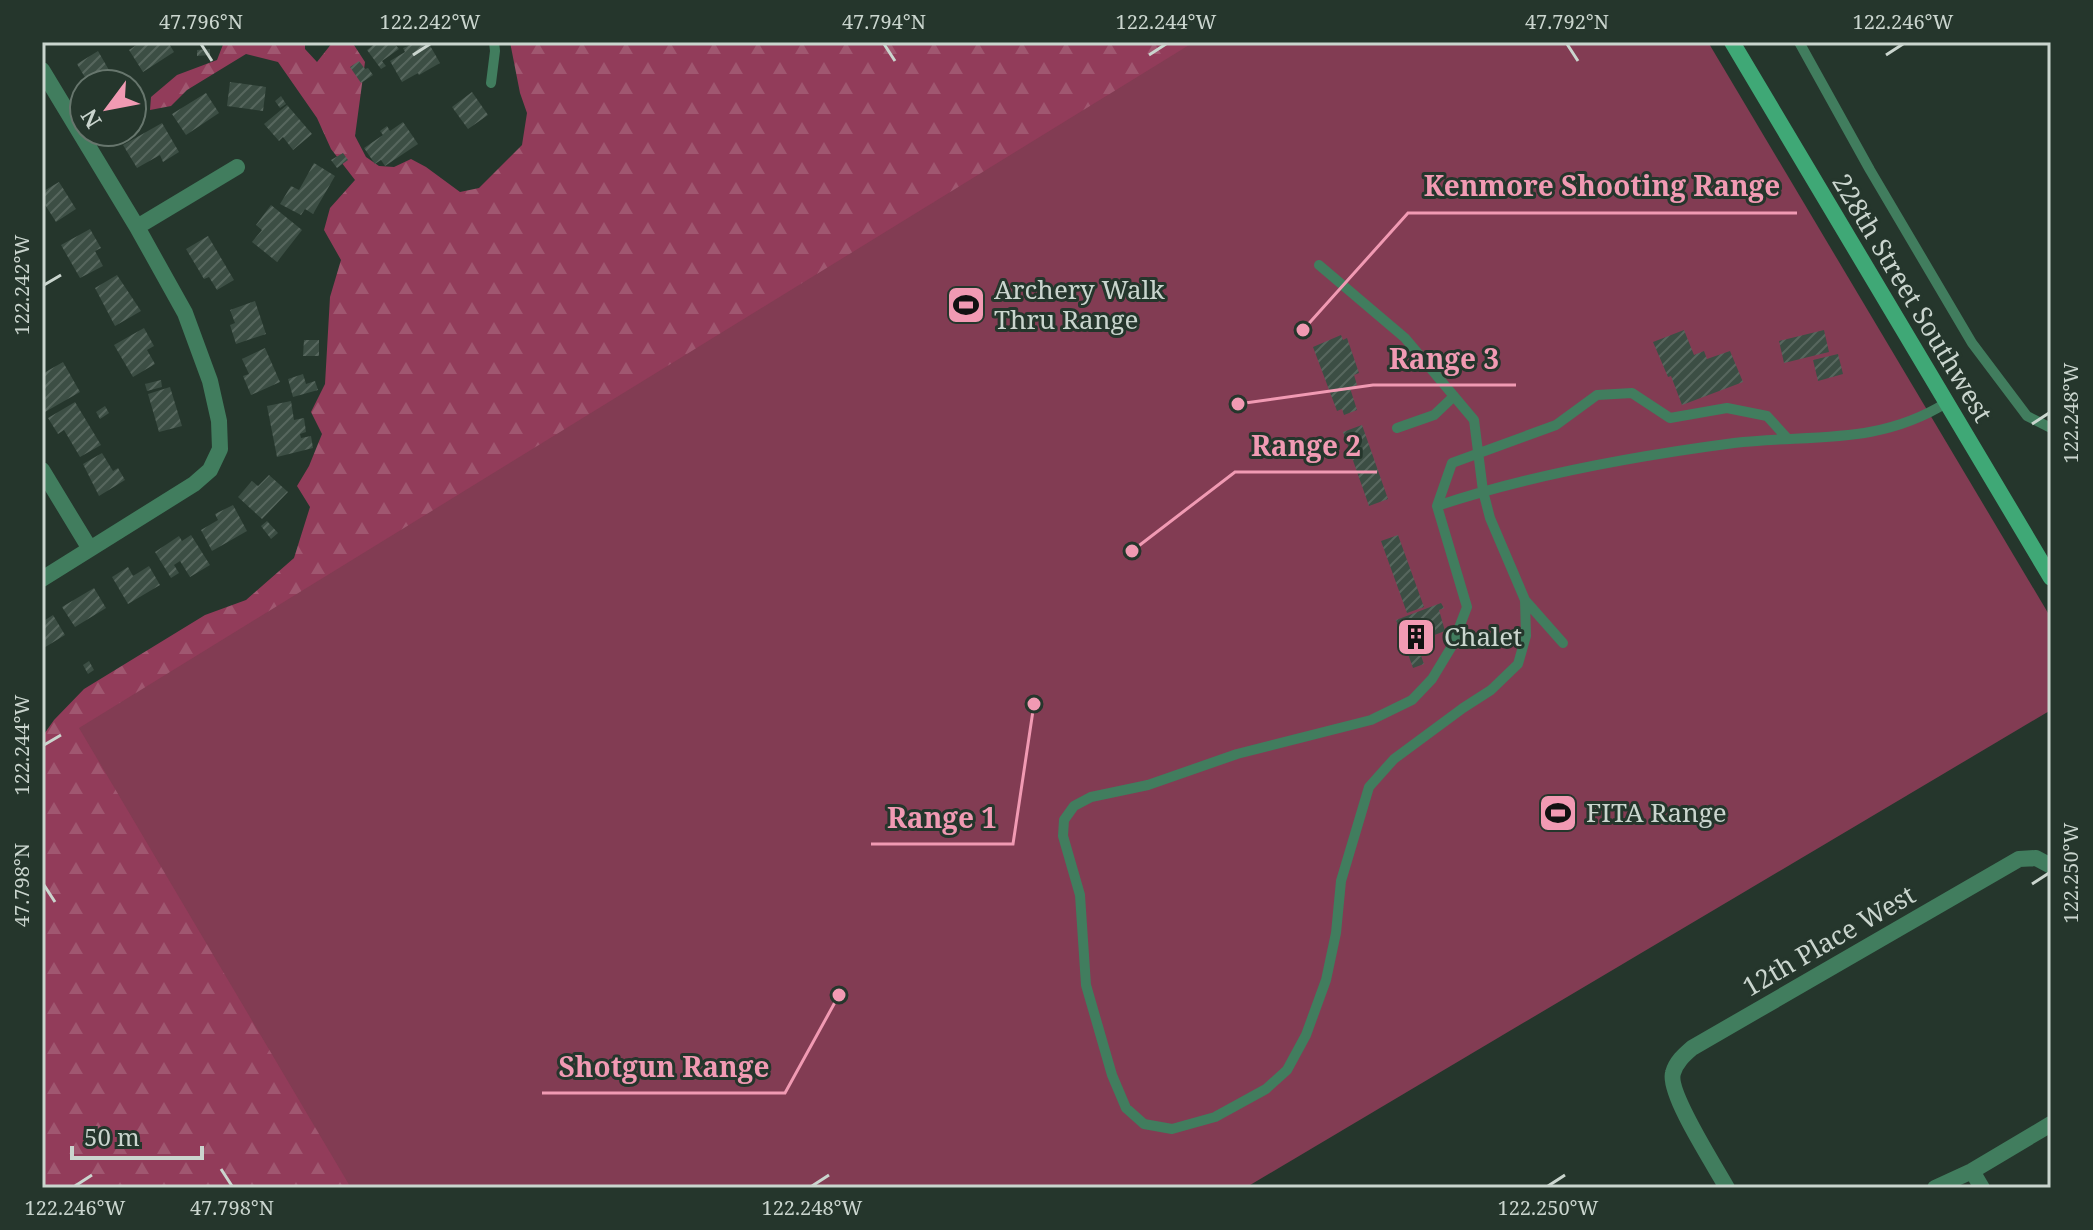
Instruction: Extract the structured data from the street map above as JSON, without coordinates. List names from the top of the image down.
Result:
{
  "streets": {
    "main road": ["228th Street Southwest"],
    "street": ["12th Place West"]
  },
  "places": {
    "sports": ["Archery Walk Thru Range", "FITA Range"],
    "other": [
      "Kenmore Shooting Range",
      "Range 3",
      "Range 2",
      "Range 1",
      "Shotgun Range"
    ],
    "building": ["Chalet"]
  },
  "scale_bar": "50 m",
  "north": "bottom left",
  "coordinates": [
    "47.796°N",
    "122.242°W",
    "47.794°N",
    "122.244°W",
    "47.792°N",
    "122.246°W",
    "122.248°W",
    "122.250°W",
    "47.798°N"
  ]
}
